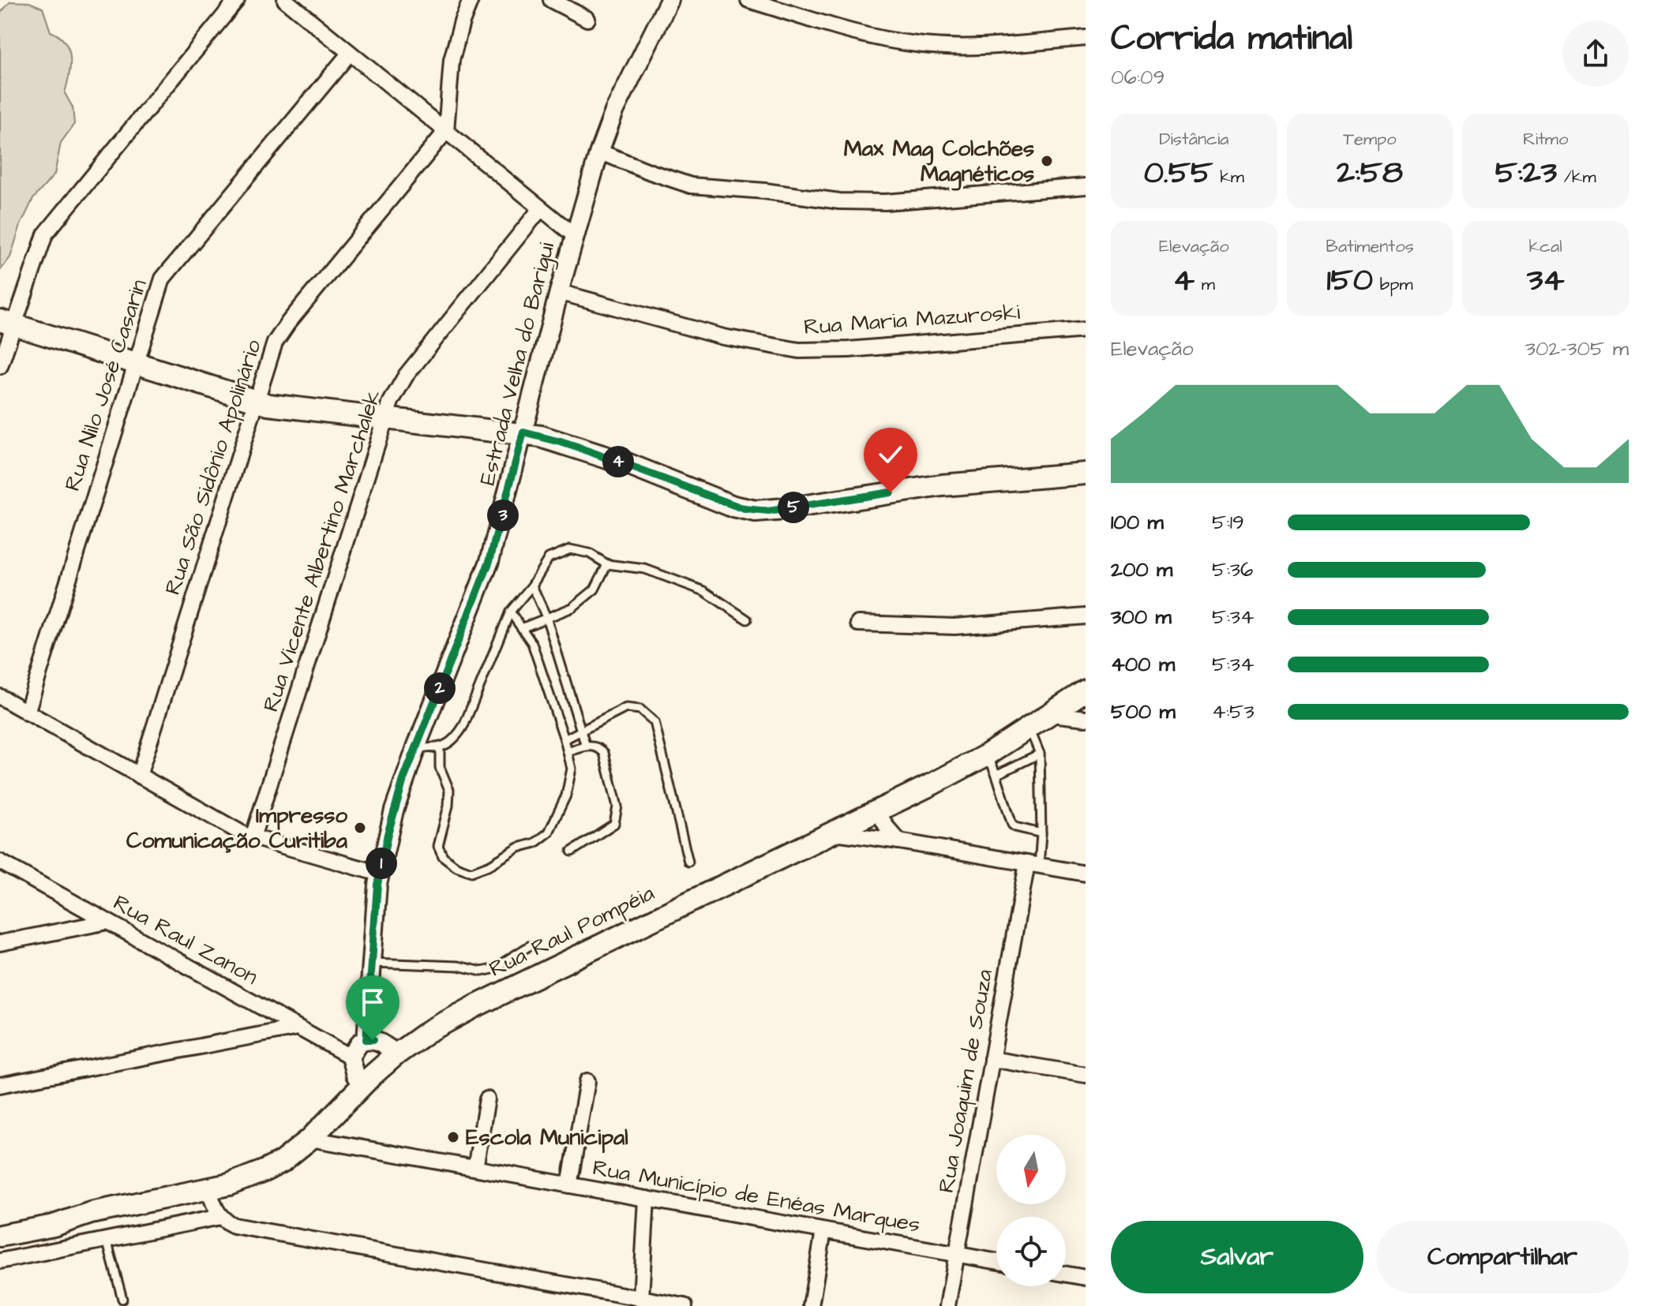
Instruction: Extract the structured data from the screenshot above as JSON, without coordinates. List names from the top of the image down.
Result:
{
  "streets": {
    "main road": ["Rua Raul Pompéia"],
    "street": [
      "Rua Maria Mazuroski",
      "Estrada Velha do Barigui",
      "Rua Nilo José Casarin",
      "Rua São Sidônio Apolinário",
      "Rua Vicente Albertino Marchalek",
      "Rua Raul Zanon",
      "Rua Joaquim de Souza",
      "Rua Município de Enéas Marques"
    ]
  },
  "crossings": [
    ["Rua Maria Mazuroski", "Estrada Velha do Barigui"],
    ["Rua Raul Pompéia", "Rua Município de Enéas Marques"],
    ["Rua Joaquim de Souza", "Rua Município de Enéas Marques"]
  ],
  "places": ["Max Mag Colchões Magnéticos", "Impresso Comunicação Curitiba", "Escola Municipal"],
  "north": "bottom",
  "page": {
    "heading": ["Corrida matinal", "06:09"],
    "stats": [
      ["Distância", "0.55 km"],
      ["Tempo", "2:58"],
      ["Ritmo", "5:23 /km"],
      ["Elevação", "4 m"],
      ["Batimentos", "150 bpm"],
      ["kcal", "34"]
    ],
    "chart": ["Elevação", "302–305 m"],
    "pins": [
      "4",
      "5",
      "3",
      "2",
      "1"
    ],
    "list": [
      {
        "name": "100 m",
        "note": "5:19"
      },
      {
        "name": "200 m",
        "note": "5:36"
      },
      {
        "name": "300 m",
        "note": "5:34"
      },
      {
        "name": "400 m",
        "note": "5:34"
      },
      {
        "name": "500 m",
        "note": "4:53"
      }
    ],
    "buttons": ["Salvar", "Compartilhar"]
  }
}
